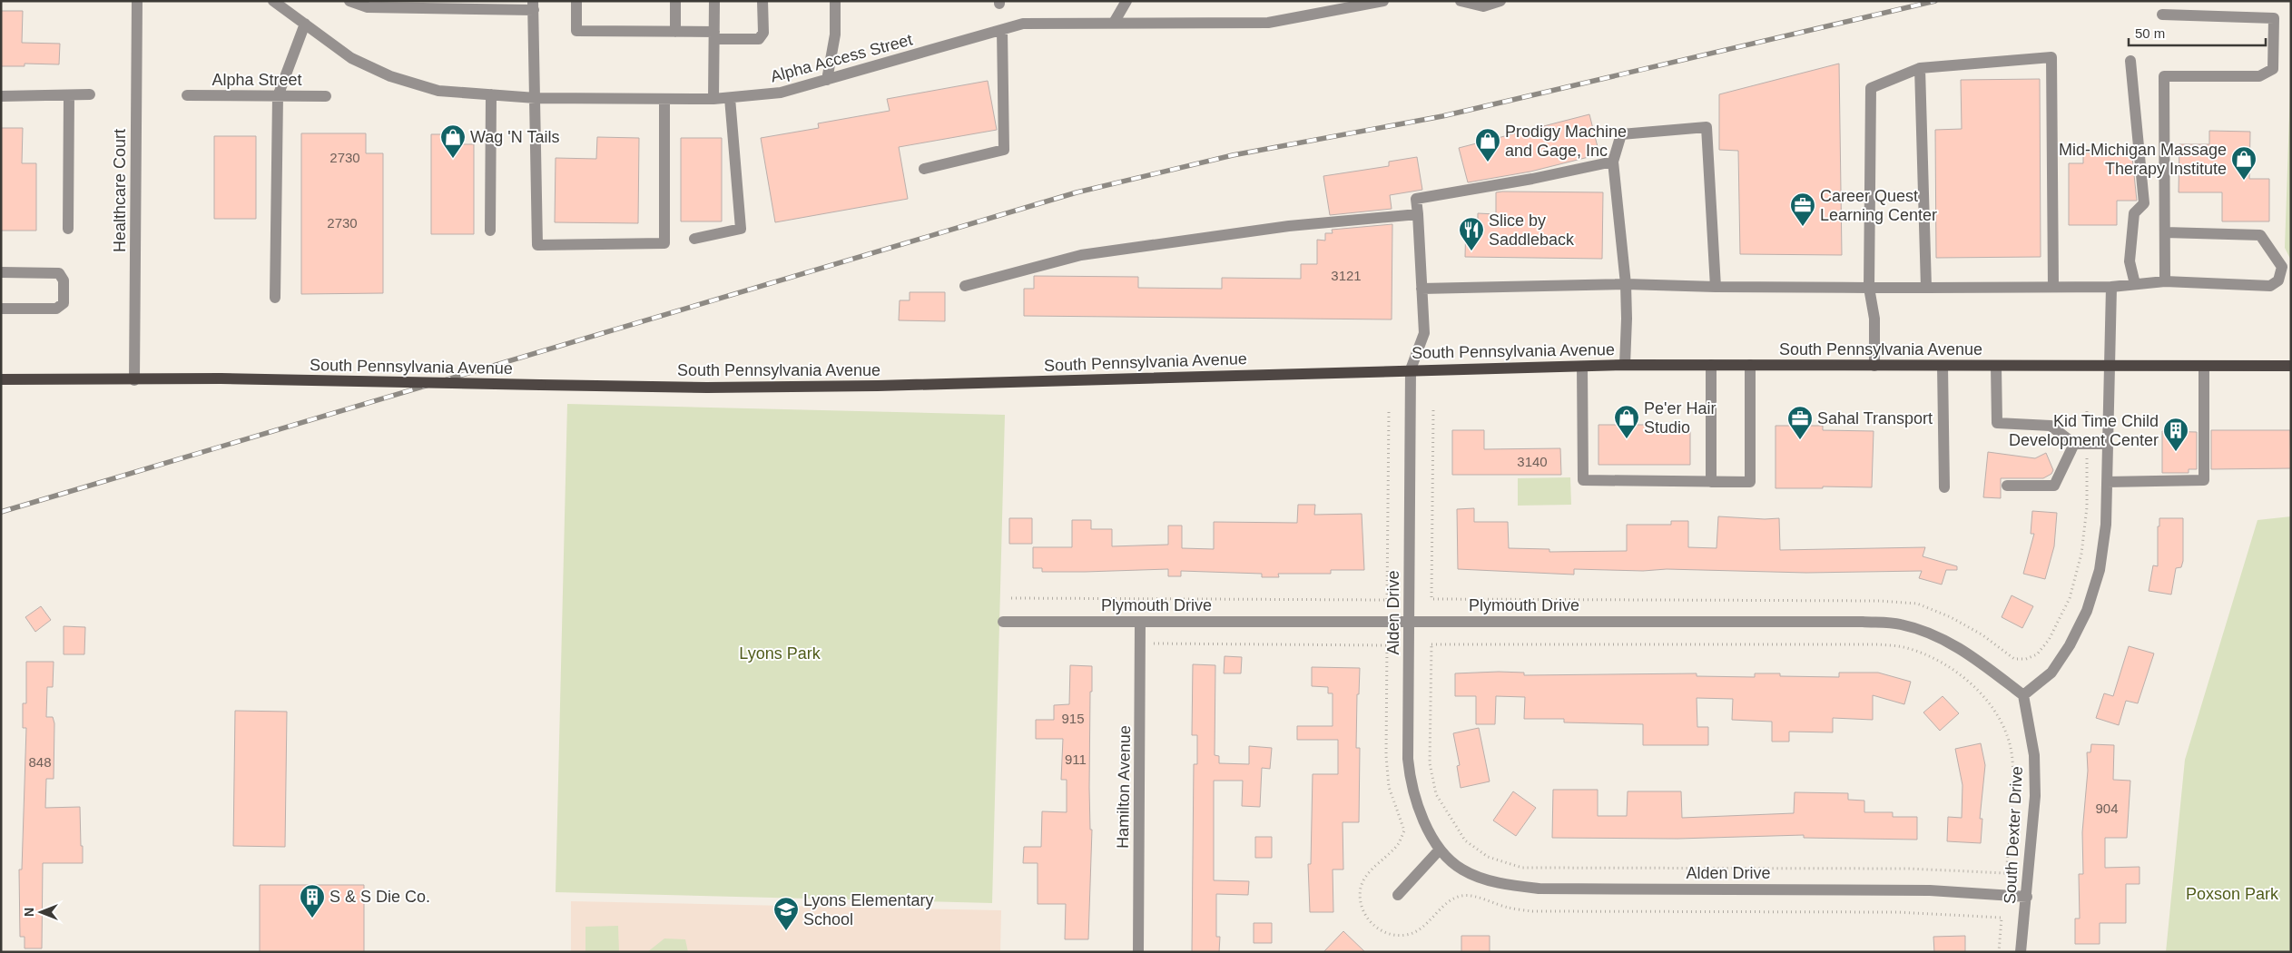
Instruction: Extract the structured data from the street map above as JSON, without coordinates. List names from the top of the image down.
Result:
{
  "streets": {
    "main road": ["South Pennsylvania Avenue"],
    "street": [
      "Alpha Access Street",
      "Alpha Street",
      "Healthcare Court",
      "Plymouth Drive",
      "Alden Drive",
      "Hamilton Avenue",
      "South Dexter Drive"
    ]
  },
  "crossings": [
    ["Healthcare Court", "South Pennsylvania Avenue"],
    ["South Pennsylvania Avenue", "Alden Drive"],
    ["Plymouth Drive", "Alden Drive"],
    ["Plymouth Drive", "Hamilton Avenue"],
    ["Plymouth Drive", "South Dexter Drive"],
    ["Alden Drive", "South Dexter Drive"]
  ],
  "parks": ["Lyons Park", "Poxson Park"],
  "places": {
    "shop": [
      "Wag 'N Tails",
      "Prodigy Machine and Gage, Inc",
      "Mid-Michigan Massage Therapy Institute",
      "Pe'er Hair Studio"
    ],
    "office": ["Career Quest Learning Center", "Sahal Transport"],
    "restaurant": ["Slice by Saddleback"],
    "building": ["Kid Time Child Development Center", "S & S Die Co."],
    "school or university": ["Lyons Elementary School"]
  },
  "house_numbers": [
    "2730",
    "2730",
    "3121",
    "3140",
    "915",
    "911",
    "848",
    "904"
  ],
  "scale_bar": "50 m",
  "north": "left"
}
